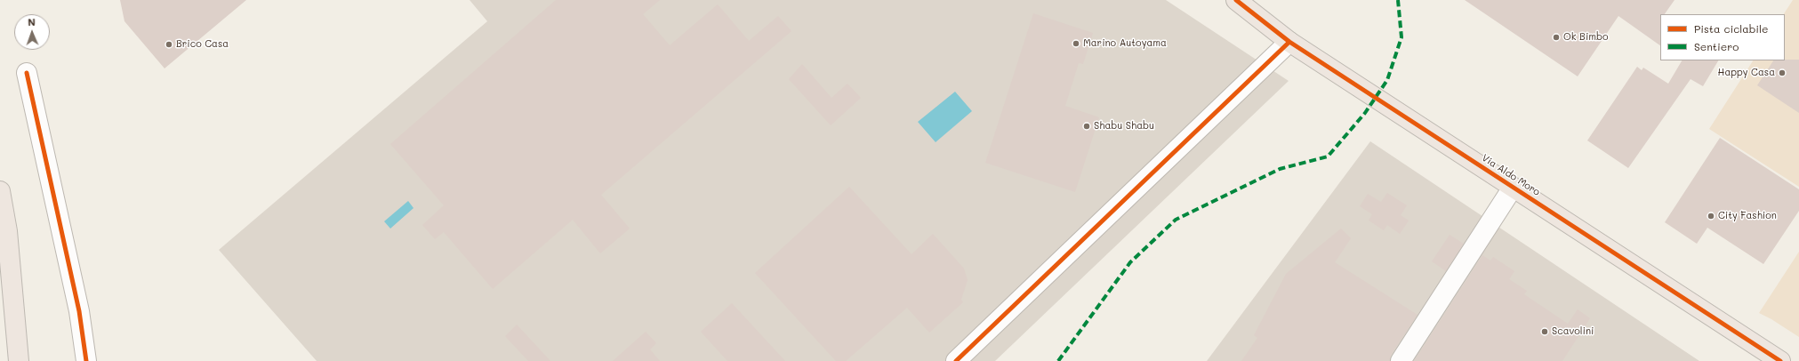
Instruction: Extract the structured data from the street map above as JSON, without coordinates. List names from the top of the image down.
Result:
{
  "streets": {
    "main road": ["Via Aldo Moro"]
  },
  "places": [
    "Ok Bimbo",
    "Marino Autoyama",
    "Brico Casa",
    "Happy Casa",
    "Shabu Shabu",
    "City Fashion",
    "Scavolini"
  ],
  "legend": ["Pista ciclabile", "Sentiero"],
  "north": "top"
}
